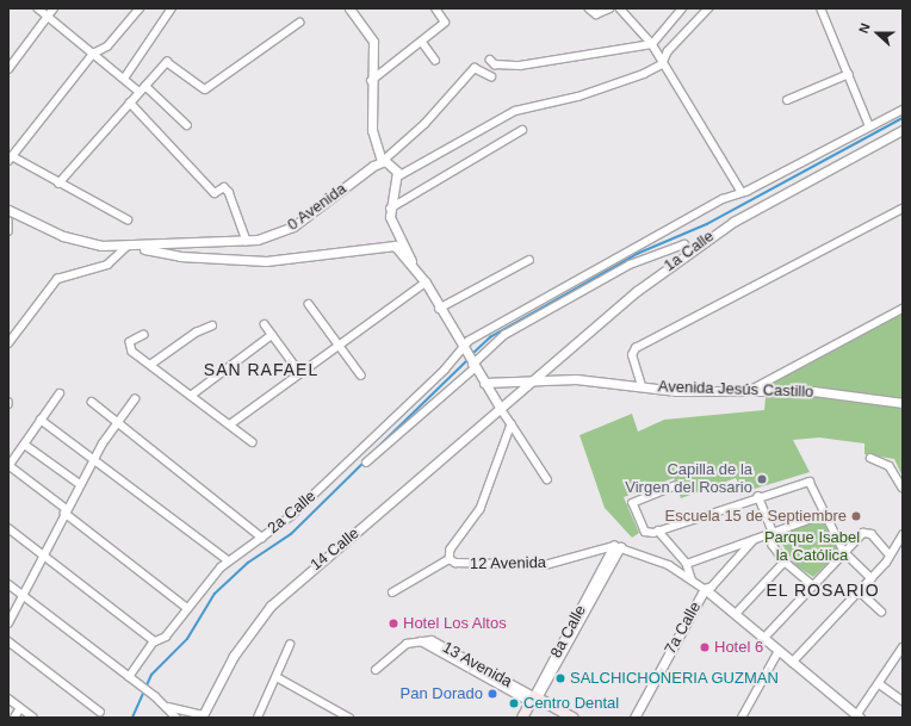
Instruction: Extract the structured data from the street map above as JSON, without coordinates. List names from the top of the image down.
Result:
{
  "streets": {
    "main road": ["8a Calle", "13 Avenida"],
    "street": [
      "0 Avenida",
      "1a Calle",
      "Avenida Jesús Castillo",
      "2a Calle",
      "14 Calle",
      "12 Avenida",
      "7a Calle"
    ]
  },
  "crossings": [
    ["0 Avenida", "2a Calle"],
    ["1a Calle", "Avenida Jesús Castillo"],
    ["1a Calle", "14 Calle"],
    ["12 Avenida", "8a Calle"],
    ["8a Calle", "13 Avenida"]
  ],
  "districts": ["SAN RAFAEL", "EL ROSARIO"],
  "parks": ["Parque Isabel la Católica"],
  "places": [
    "Capilla de la Virgen del Rosario",
    "Escuela 15 de Septiembre",
    "Hotel Los Altos",
    "Hotel 6",
    "SALCHICHONERIA GUZMAN",
    "Pan Dorado",
    "Centro Dental"
  ],
  "north": "left"
}
